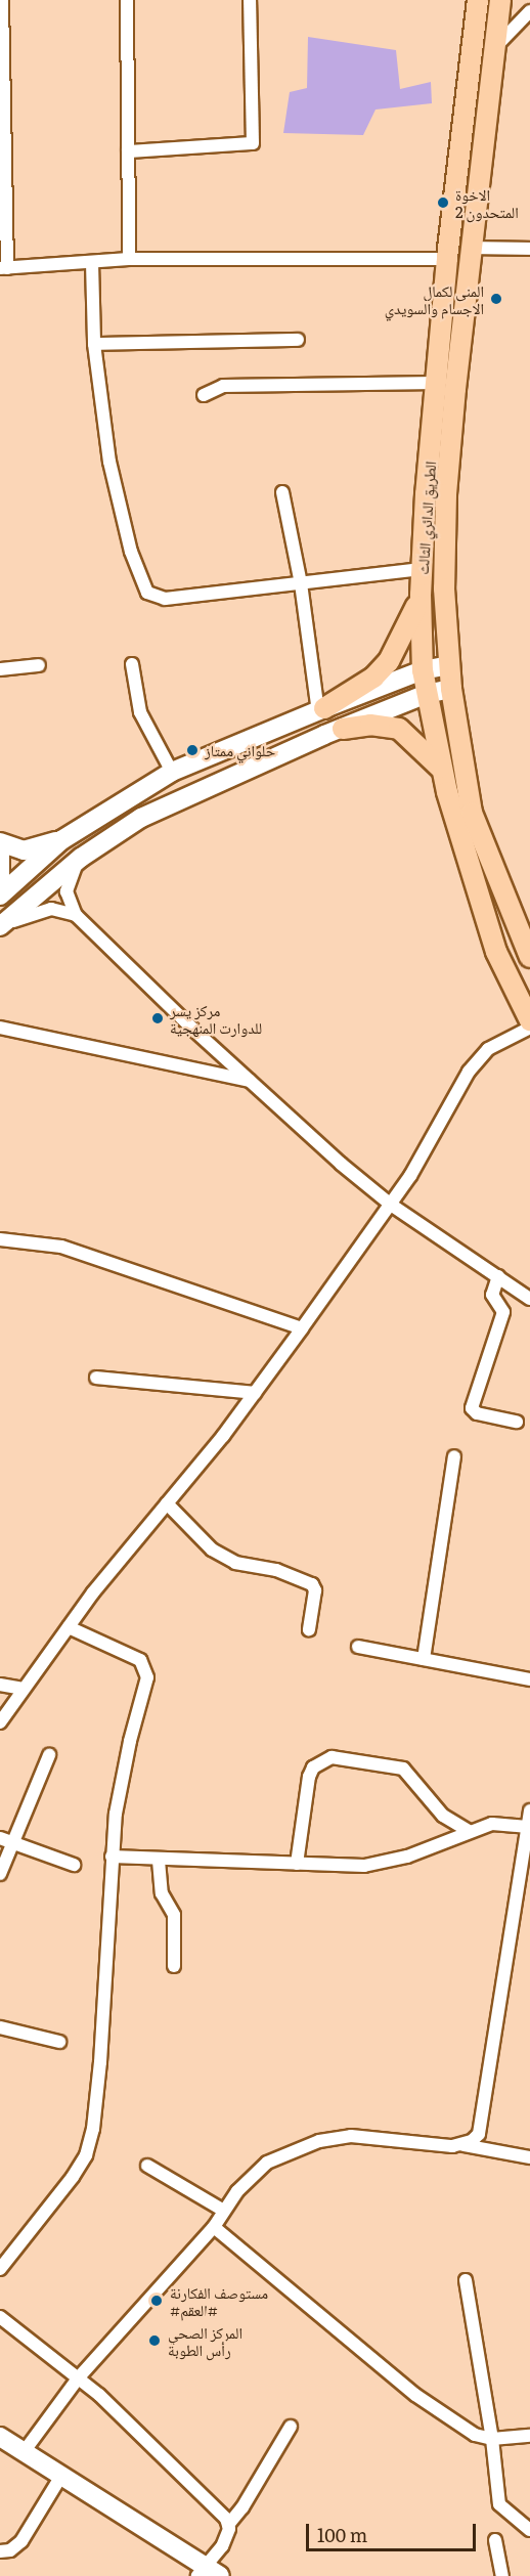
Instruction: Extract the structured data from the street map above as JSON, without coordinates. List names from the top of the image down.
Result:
{
  "streets": {
    "main road": ["الطريق الدائري الثالث"]
  },
  "places": [
    "الاخوة المتحدون 2",
    "المنى لكمال الاجسام والسويدي",
    "حلواني ممتاز",
    "مركز يسر للدوارت المنهجية",
    "مستوصف الفكارنة #العقم#",
    "المركز الصحي رأس الطوبة"
  ],
  "scale_bar": "100 m"
}
